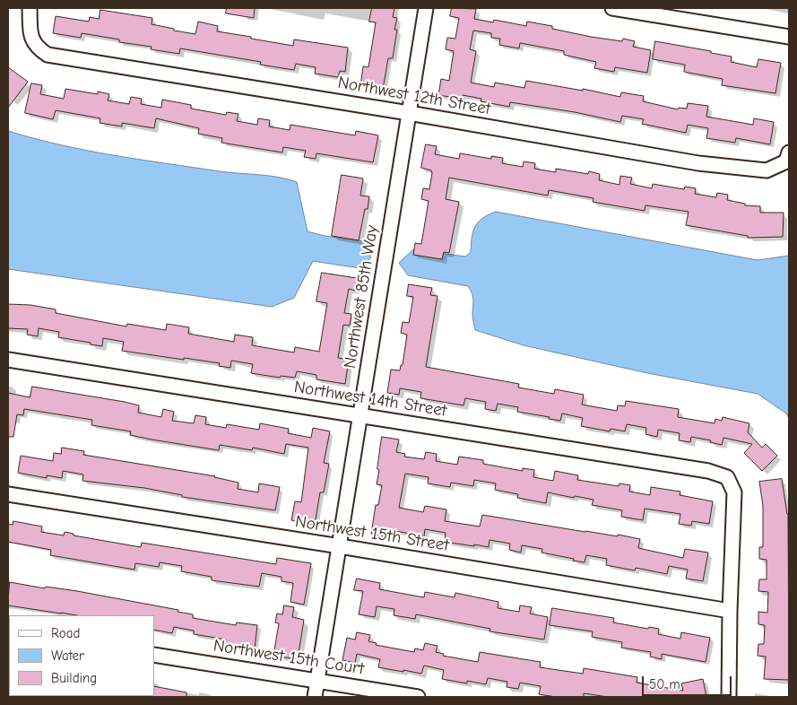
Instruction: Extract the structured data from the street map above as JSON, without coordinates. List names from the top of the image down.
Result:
{
  "streets": {
    "street": [
      "Northwest 12th Street",
      "Northwest 85th Way",
      "Northwest 14th Street",
      "Northwest 15th Street",
      "Northwest 15th Court"
    ]
  },
  "crossings": [
    ["Northwest 12th Street", "Northwest 85th Way"],
    ["Northwest 85th Way", "Northwest 14th Street"],
    ["Northwest 85th Way", "Northwest 15th Street"],
    ["Northwest 85th Way", "Northwest 15th Court"],
    ["Northwest 14th Street", "Northwest 15th Street"]
  ],
  "legend": ["Road", "Water", "Building"],
  "scale_bar": "50 m"
}
